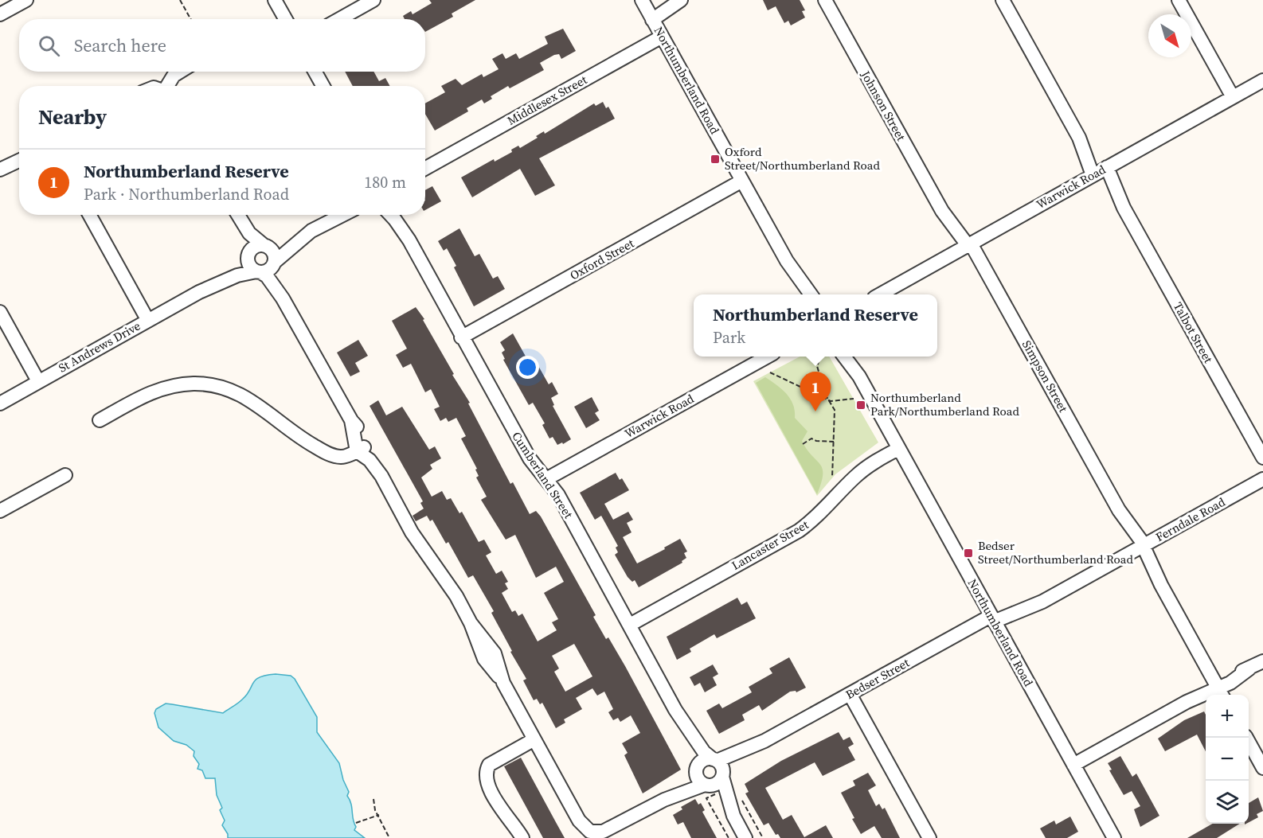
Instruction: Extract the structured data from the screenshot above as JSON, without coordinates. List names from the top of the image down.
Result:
{
  "streets": {
    "street": [
      "Northumberland Road",
      "Middlesex Street",
      "Johnson Street",
      "Warwick Road",
      "Oxford Street",
      "Talbot Street",
      "St Andrews Drive",
      "Simpson Street",
      "Cumberland Street",
      "Ferndale Road",
      "Lancaster Street",
      "Bedser Street"
    ]
  },
  "crossings": [
    ["Northumberland Road", "Middlesex Street"],
    ["Northumberland Road", "Oxford Street"],
    ["Northumberland Road", "Ferndale Road"],
    ["Northumberland Road", "Lancaster Street"],
    ["Northumberland Road", "Bedser Street"],
    ["Johnson Street", "Warwick Road"],
    ["Johnson Street", "Simpson Street"],
    ["Warwick Road", "Talbot Street"],
    ["Warwick Road", "Simpson Street"],
    ["Warwick Road", "Cumberland Street"],
    ["Oxford Street", "Cumberland Street"],
    ["Simpson Street", "Ferndale Road"],
    ["Cumberland Street", "Lancaster Street"],
    ["Cumberland Street", "Bedser Street"],
    ["Ferndale Road", "Bedser Street"]
  ],
  "places": {
    "transit": ["Oxford Street/Northumberland Road", "Northumberland Park/Northumberland Road", "Bedser Street/Northumberland Road"]
  },
  "north": "bottom right",
  "page": {
    "search": "Search here",
    "heading": "Nearby",
    "list": [
      {
        "mark": "1",
        "name": "Northumberland Reserve",
        "note": "Park · Northumberland Road",
        "value": "180 m"
      }
    ],
    "popup": ["Northumberland Reserve", "Park"],
    "pins": "1",
    "map_buttons": ["+", "−"]
  }
}
